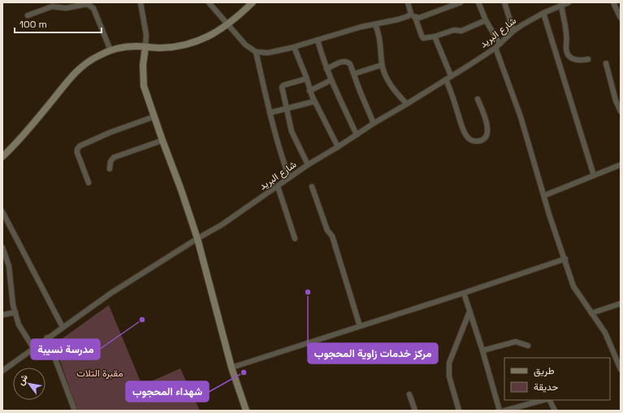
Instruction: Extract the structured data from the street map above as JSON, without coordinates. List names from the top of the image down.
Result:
{
  "streets": {
    "street": ["شارع البريد"]
  },
  "parks": ["مقبرة التلات"],
  "places": ["مركز خدمات زاوية المحجوب", "مدرسة نسيبة", "شهداء المحجوب"],
  "legend": ["طريق", "حديقة"],
  "scale_bar": "100 m",
  "north": "top left"
}
